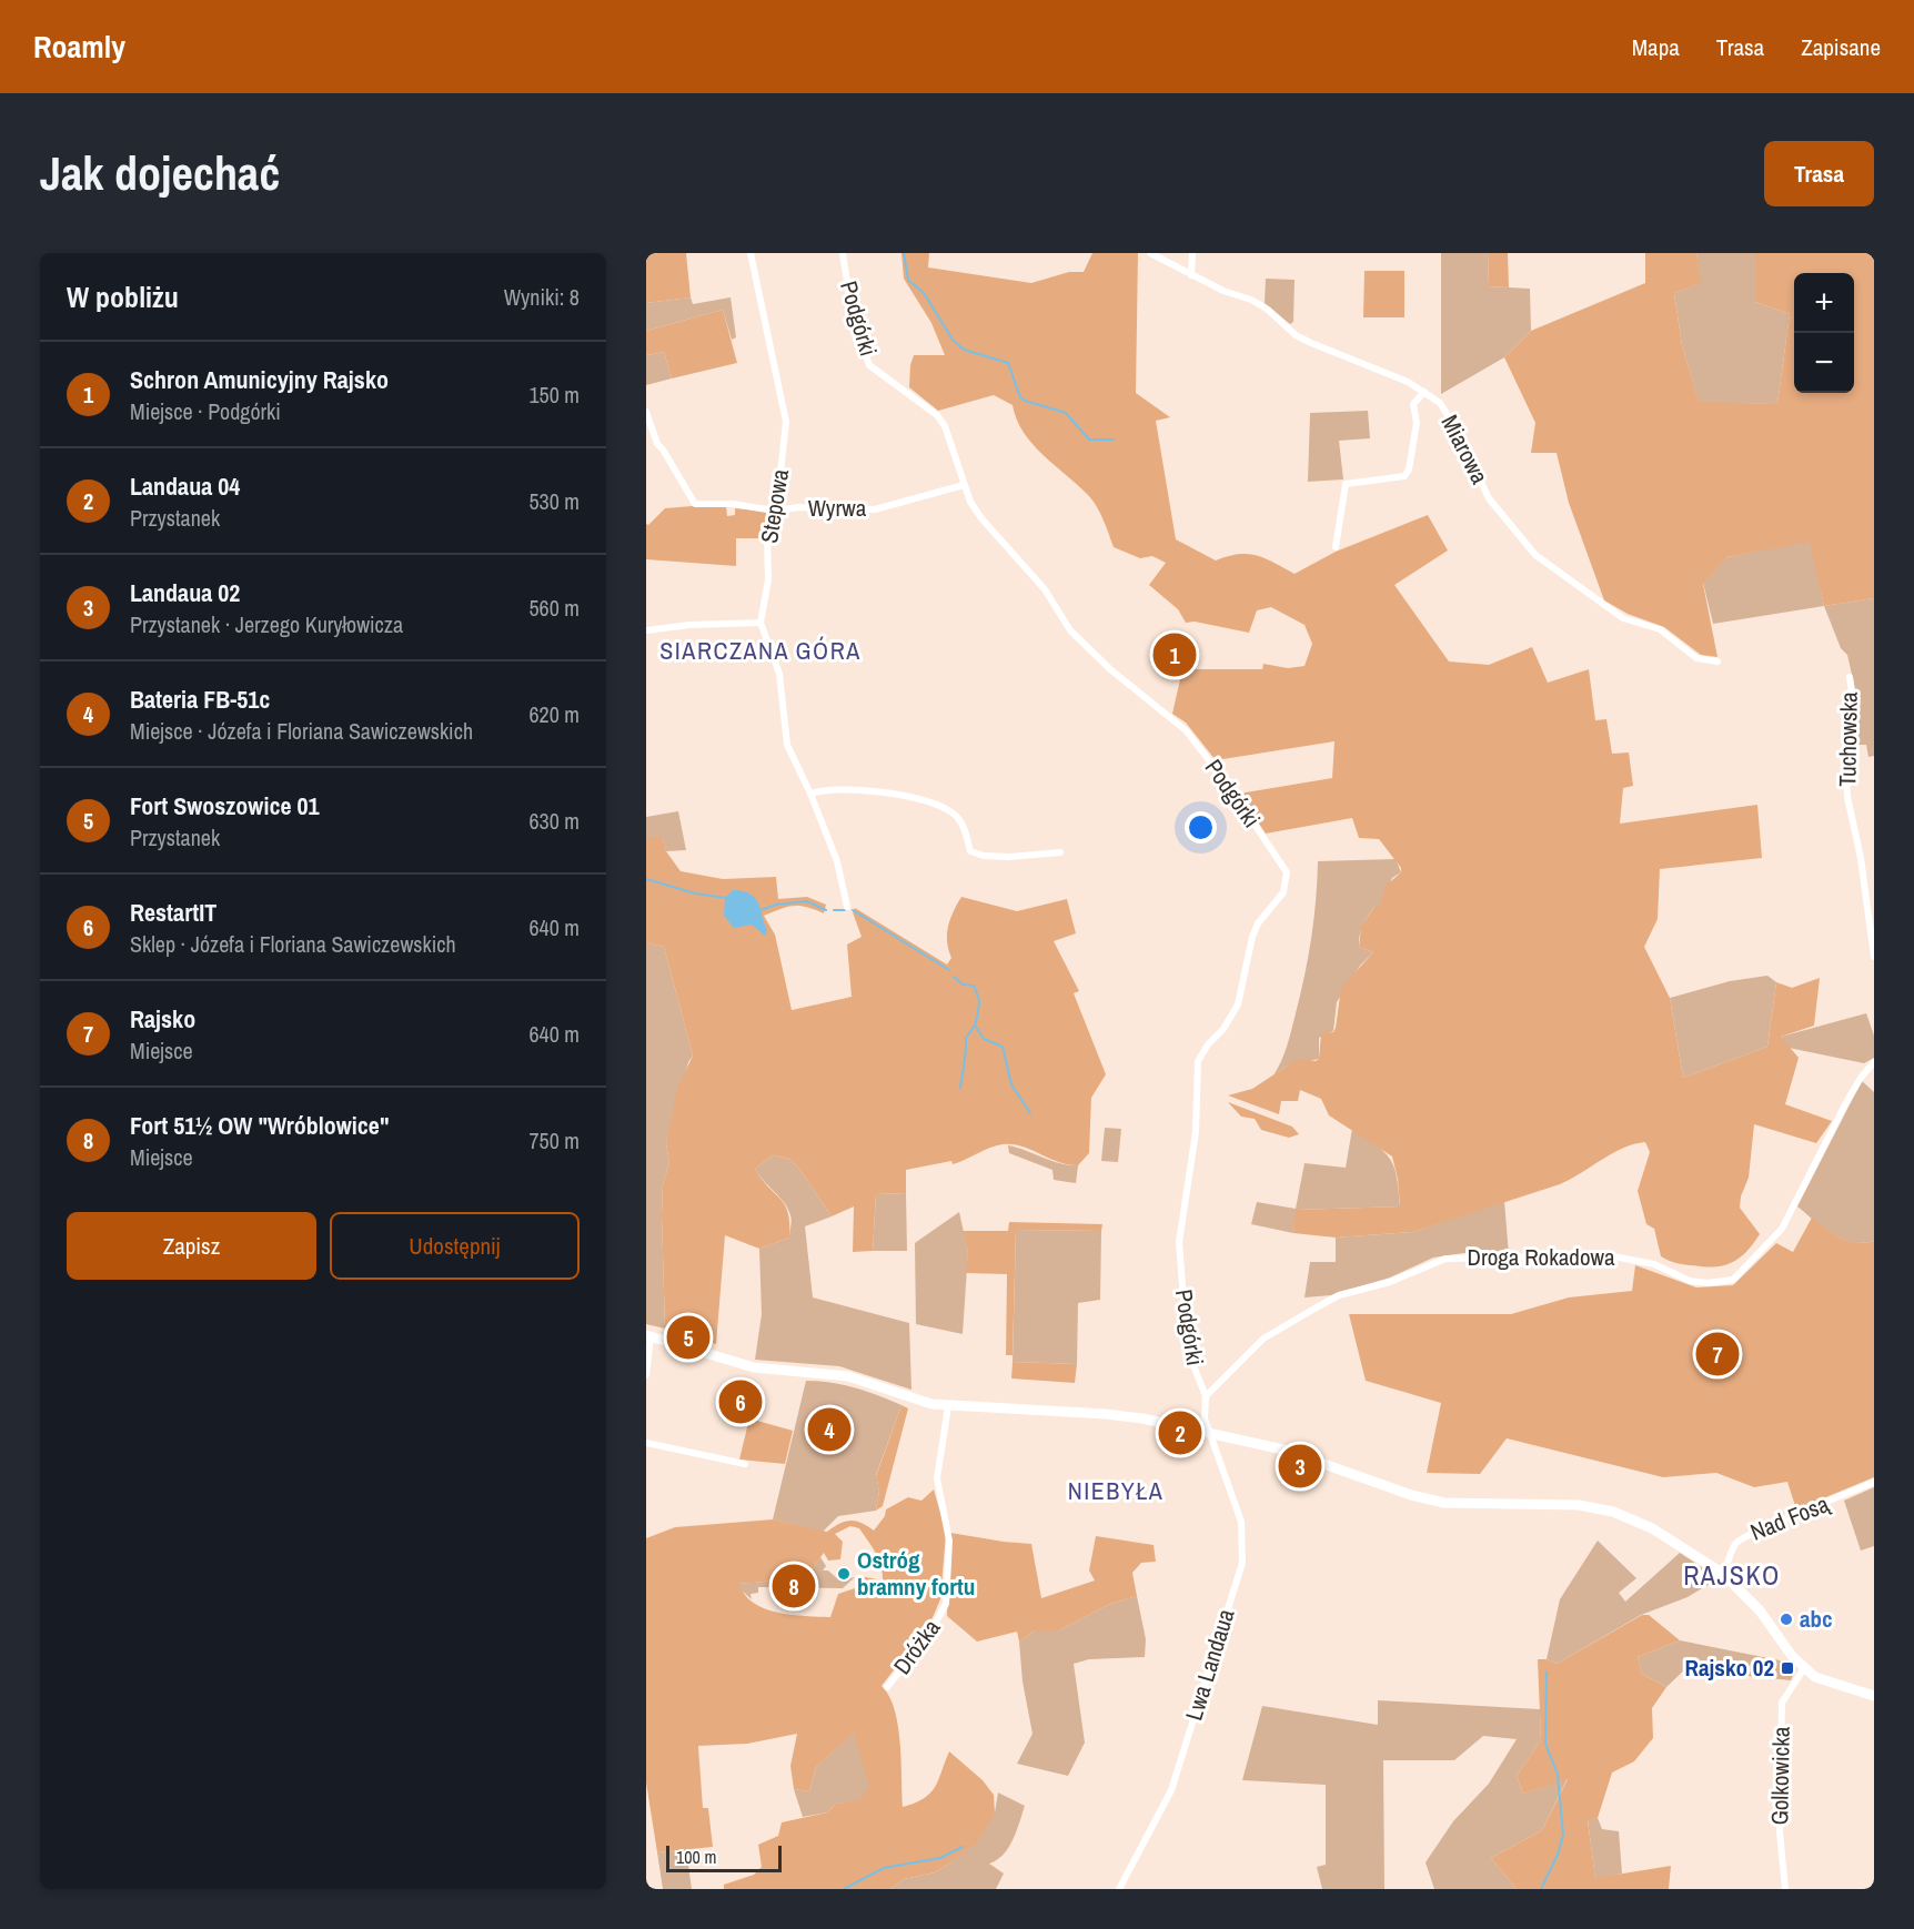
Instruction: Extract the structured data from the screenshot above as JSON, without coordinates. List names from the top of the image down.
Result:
{
  "streets": {
    "street": [
      "Podgórki",
      "Miarowa",
      "Stepowa",
      "Wyrwa",
      "Tuchowska",
      "Droga Rokadowa",
      "Nad Fosą",
      "Dróżka",
      "Lwa Landaua",
      "Golkowicka"
    ]
  },
  "crossings": [
    ["Podgórki", "Wyrwa"],
    ["Podgórki", "Droga Rokadowa"],
    ["Podgórki", "Lwa Landaua"],
    ["Stepowa", "Wyrwa"]
  ],
  "districts": ["SIARCZANA GÓRA", "NIEBYŁA", "RAJSKO"],
  "places": {
    "other": ["Ostróg bramny fortu", "abc"],
    "transit": ["Rajsko 02"]
  },
  "scale_bar": "100 m",
  "page": {
    "header": "Roamly",
    "nav": ["Mapa", "Trasa", "Zapisane"],
    "buttons": [
      "Trasa",
      ["Zapisz", "Udostępnij"]
    ],
    "title": "Jak dojechać",
    "heading": ["W pobliżu", "Wyniki: 8"],
    "map_buttons": ["+", "−"],
    "list": [
      {
        "mark": "1",
        "name": "Schron Amunicyjny Rajsko",
        "note": "Miejsce · Podgórki",
        "value": "150 m"
      },
      {
        "mark": "2",
        "name": "Landaua 04",
        "note": "Przystanek",
        "value": "530 m"
      },
      {
        "mark": "3",
        "name": "Landaua 02",
        "note": "Przystanek · Jerzego Kuryłowicza",
        "value": "560 m"
      },
      {
        "mark": "4",
        "name": "Bateria FB-51c",
        "note": "Miejsce · Józefa i Floriana Sawiczewskich",
        "value": "620 m"
      },
      {
        "mark": "5",
        "name": "Fort Swoszowice 01",
        "note": "Przystanek",
        "value": "630 m"
      },
      {
        "mark": "6",
        "name": "RestartIT",
        "note": "Sklep · Józefa i Floriana Sawiczewskich",
        "value": "640 m"
      },
      {
        "mark": "7",
        "name": "Rajsko",
        "note": "Miejsce",
        "value": "640 m"
      },
      {
        "mark": "8",
        "name": "Fort 51½ OW \"Wróblowice\"",
        "note": "Miejsce",
        "value": "750 m"
      }
    ],
    "pins": [
      "1",
      "5",
      "7",
      "6",
      "4",
      "2",
      "3",
      "8"
    ],
    "scale": "100 m"
  }
}
